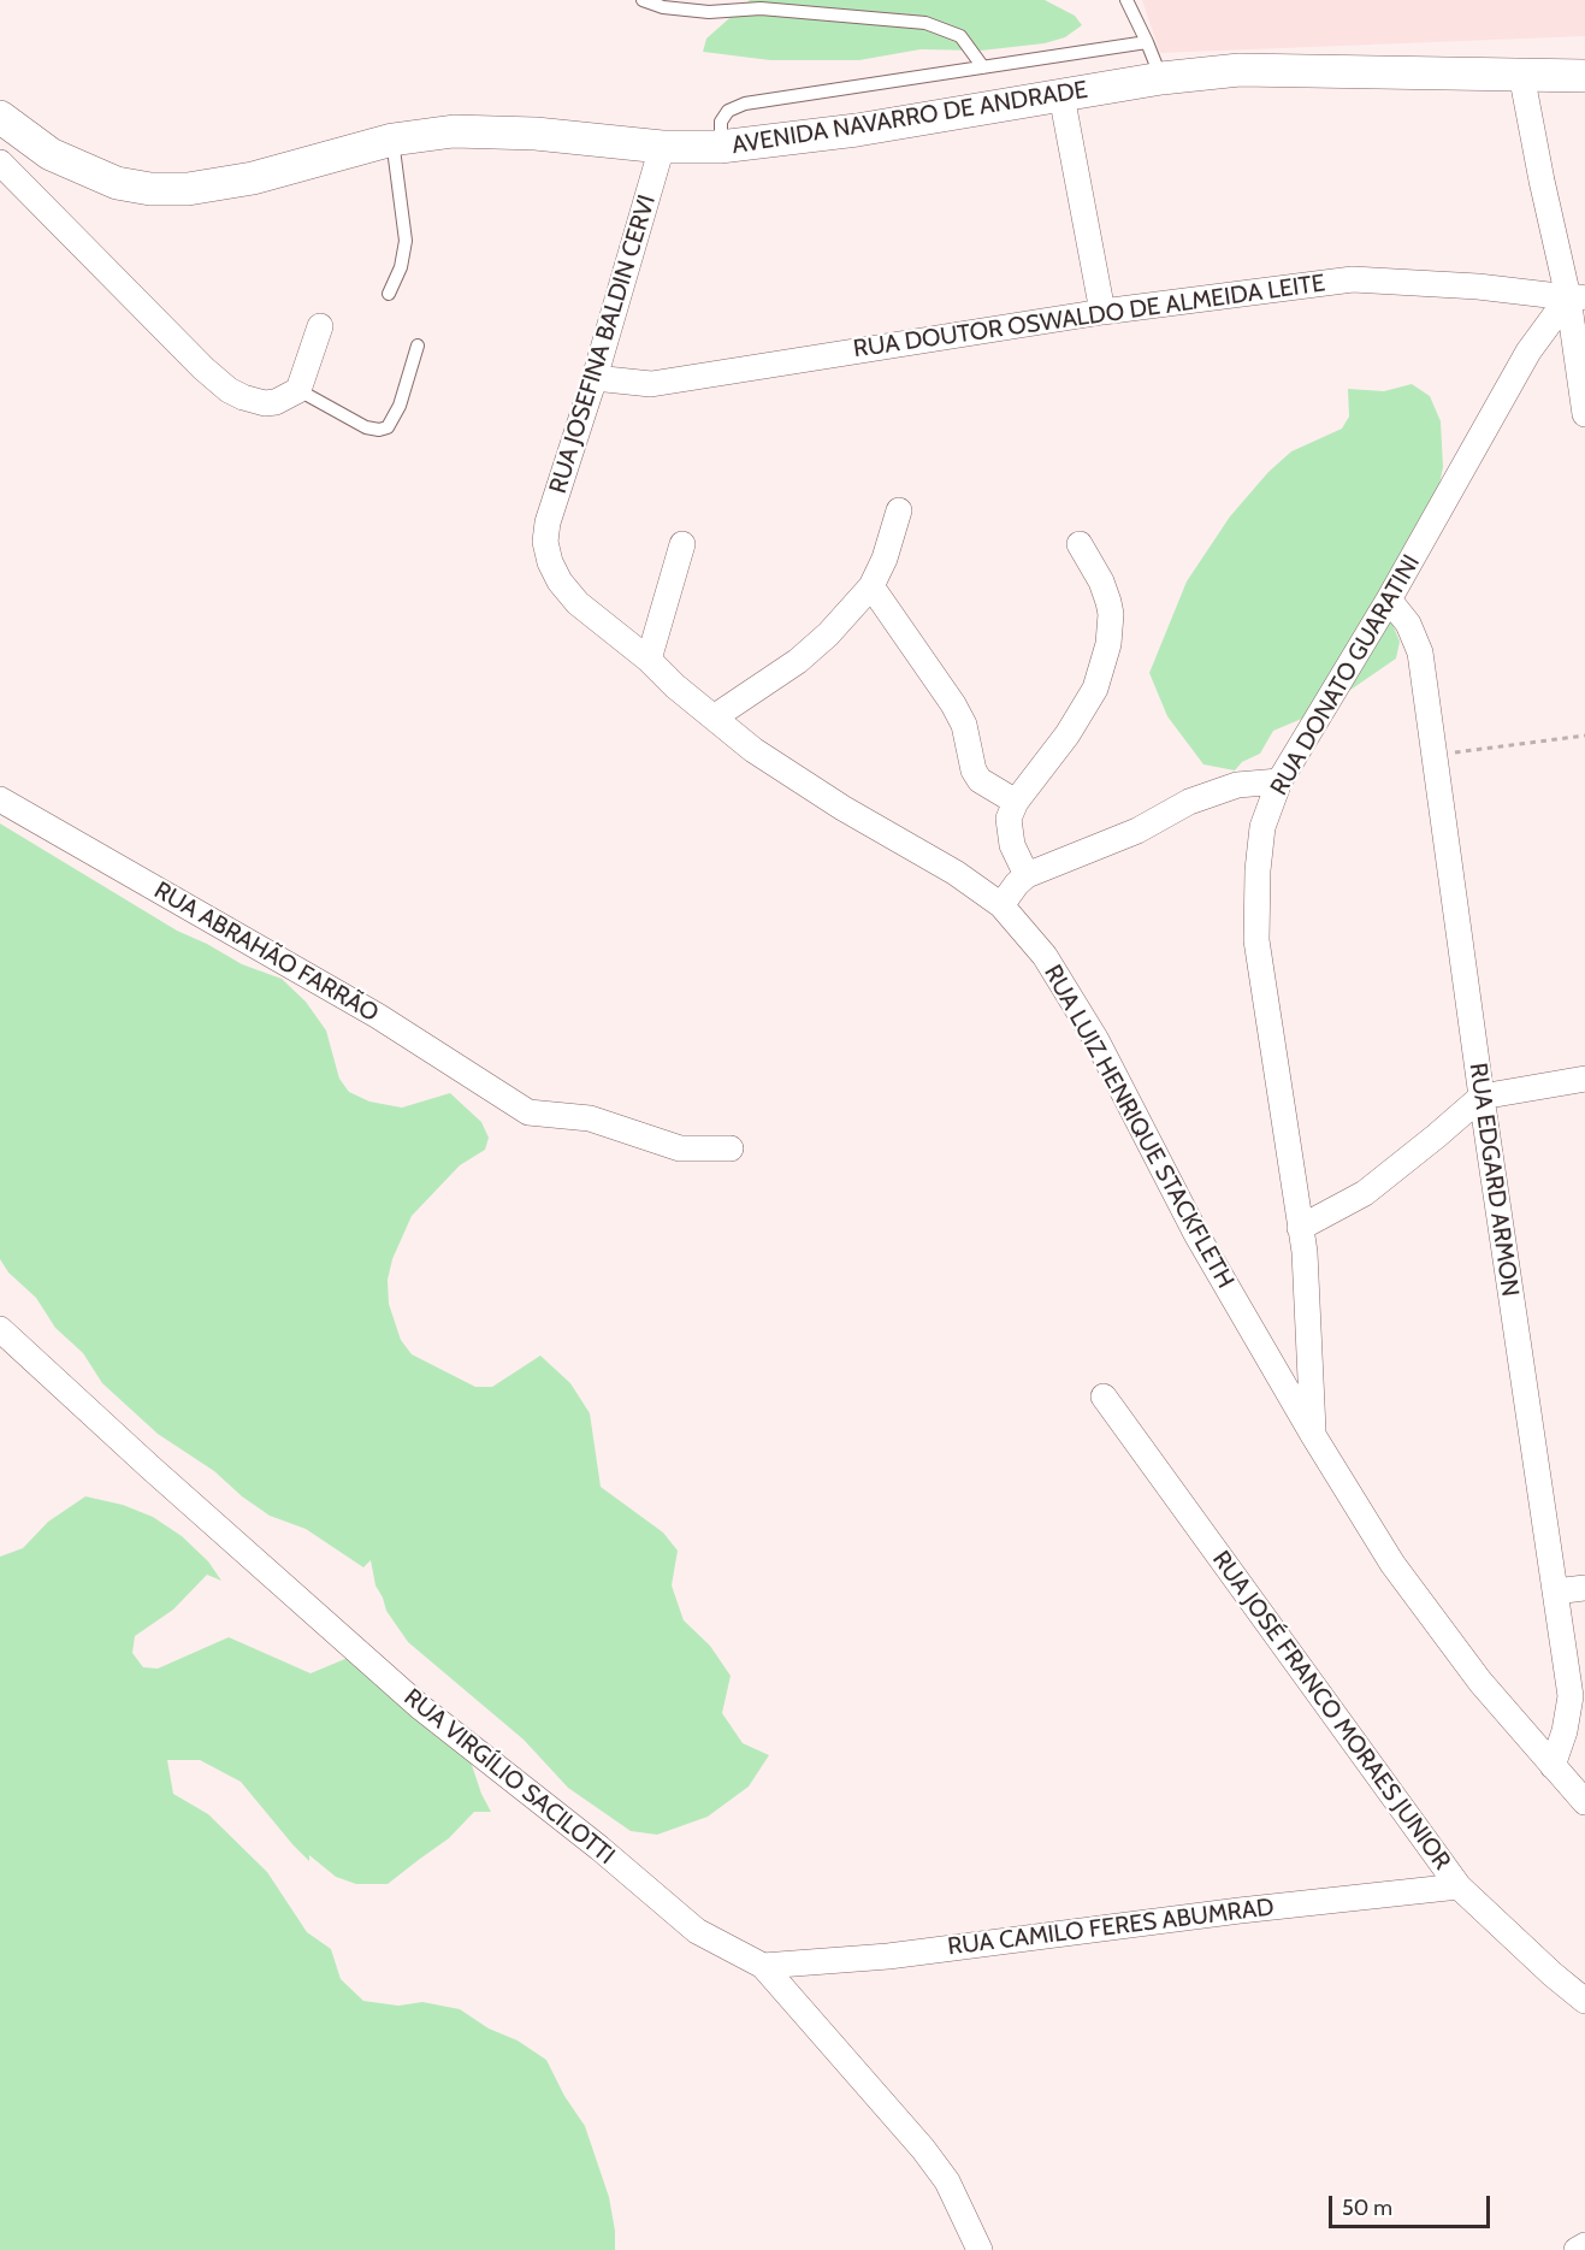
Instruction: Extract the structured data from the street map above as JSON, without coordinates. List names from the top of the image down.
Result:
{
  "streets": {
    "street": [
      "AVENIDA NAVARRO DE ANDRADE",
      "RUA DOUTOR OSWALDO DE ALMEIDA LEITE",
      "RUA JOSEFINA BALDIN CERVI",
      "RUA DONATO GUARATINI",
      "RUA ABRAHÃO FARRÃO",
      "RUA LUIZ HENRIQUE STACKFLETH",
      "RUA EDGARD ARMON",
      "RUA JOSÉ FRANCO MORAES JUNIOR",
      "RUA VIRGÍLIO SACILOTTI",
      "RUA CAMILO FERES ABUMRAD"
    ]
  },
  "crossings": [
    ["AVENIDA NAVARRO DE ANDRADE", "RUA JOSEFINA BALDIN CERVI"],
    ["RUA DOUTOR OSWALDO DE ALMEIDA LEITE", "RUA JOSEFINA BALDIN CERVI"],
    ["RUA DOUTOR OSWALDO DE ALMEIDA LEITE", "RUA DONATO GUARATINI"],
    ["RUA JOSEFINA BALDIN CERVI", "RUA LUIZ HENRIQUE STACKFLETH"],
    ["RUA DONATO GUARATINI", "RUA LUIZ HENRIQUE STACKFLETH"],
    ["RUA DONATO GUARATINI", "RUA EDGARD ARMON"],
    ["RUA LUIZ HENRIQUE STACKFLETH", "RUA EDGARD ARMON"],
    ["RUA JOSÉ FRANCO MORAES JUNIOR", "RUA CAMILO FERES ABUMRAD"],
    ["RUA VIRGÍLIO SACILOTTI", "RUA CAMILO FERES ABUMRAD"]
  ],
  "scale_bar": "50 m"
}
